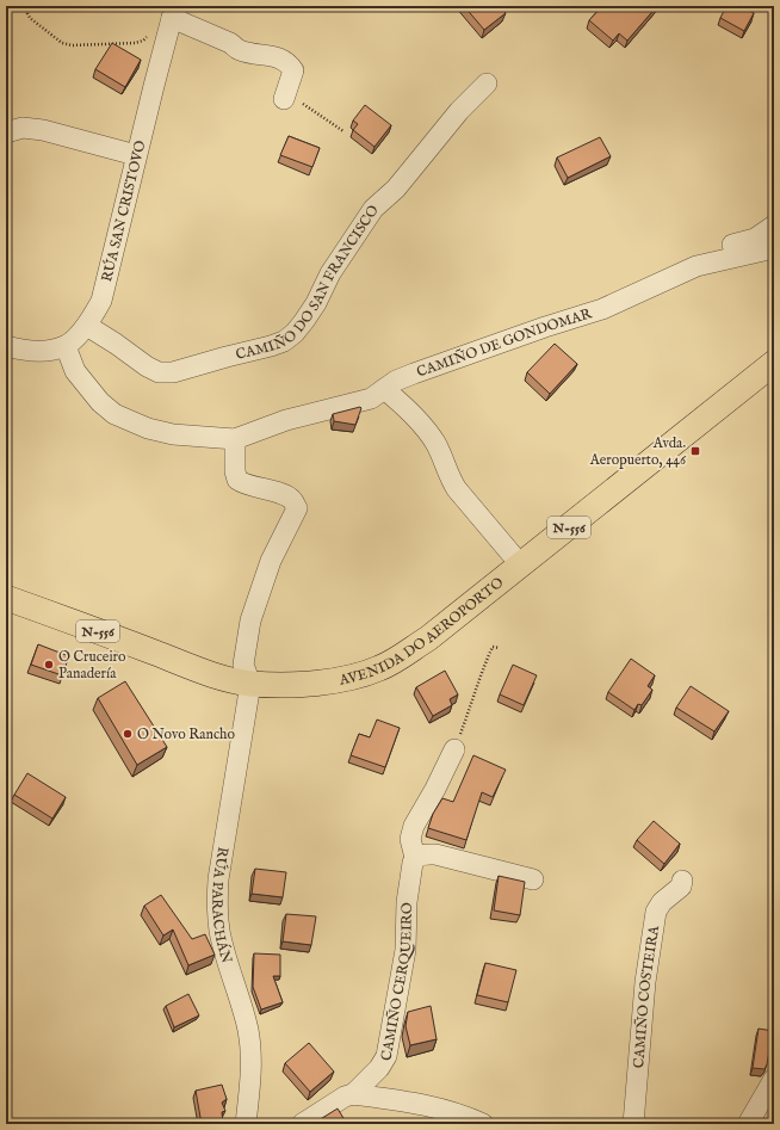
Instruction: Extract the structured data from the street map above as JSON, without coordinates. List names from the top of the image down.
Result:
{
  "streets": {
    "main road": ["N-556", "AVENIDA DO AEROPORTO"],
    "street": [
      "RÚA SAN CRISTOVO",
      "CAMIÑO DO SAN FRANCISCO",
      "CAMIÑO DE GONDOMAR",
      "RÚA PARACHÁN",
      "CAMIÑO CERQUEIRO",
      "CAMIÑO COSTEIRA"
    ]
  },
  "crossings": [
    ["RÚA SAN CRISTOVO", "CAMIÑO DO SAN FRANCISCO"],
    ["RÚA SAN CRISTOVO", "CAMIÑO DE GONDOMAR"],
    ["AVENIDA DO AEROPORTO", "RÚA PARACHÁN"]
  ],
  "places": {
    "transit": ["Avda. Aeropuerto, 446"],
    "other": ["O Cruceiro Panadería", "O Novo Rancho"]
  }
}
